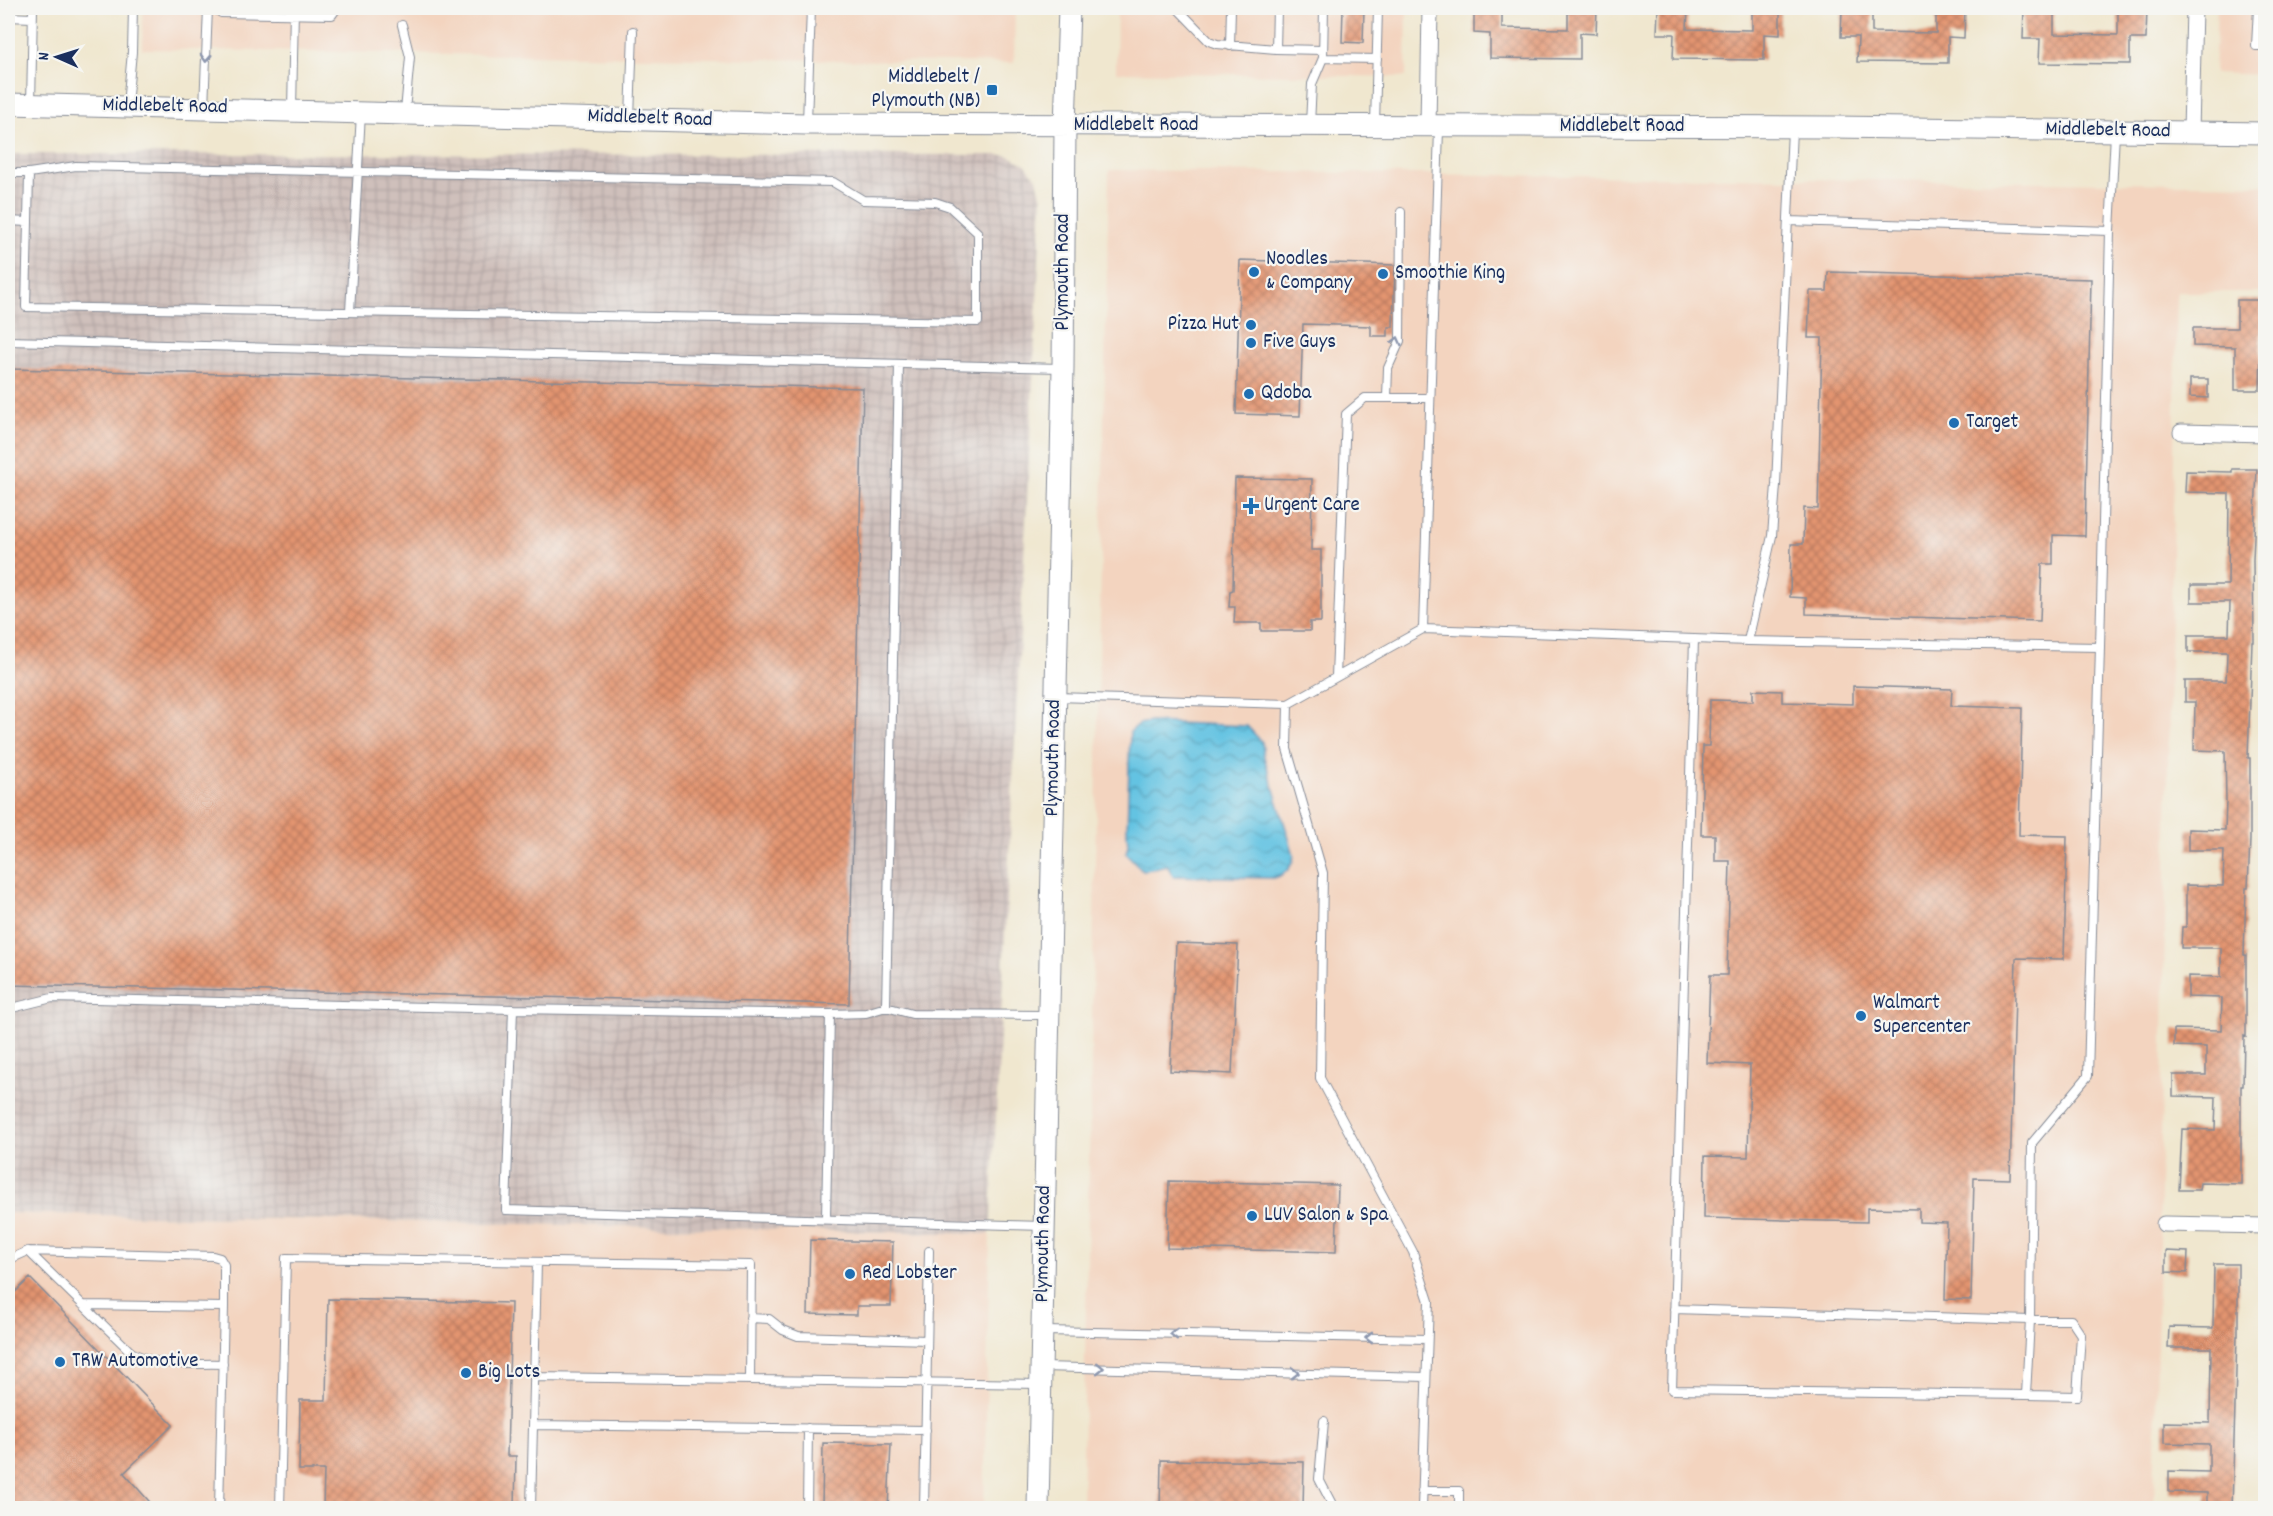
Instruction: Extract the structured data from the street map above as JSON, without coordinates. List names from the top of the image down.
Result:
{
  "streets": {
    "main road": ["Middlebelt Road", "Plymouth Road"]
  },
  "crossings": [
    ["Middlebelt Road", "Plymouth Road"]
  ],
  "places": {
    "transit": ["Middlebelt / Plymouth (NB)"],
    "other": [
      "Noodles & Company",
      "Smoothie King",
      "Pizza Hut",
      "Five Guys",
      "Qdoba",
      "Target",
      "Walmart Supercenter",
      "LUV Salon & Spa",
      "Red Lobster",
      "TRW Automotive",
      "Big Lots"
    ],
    "health": ["Urgent Care"]
  },
  "north": "left"
}
